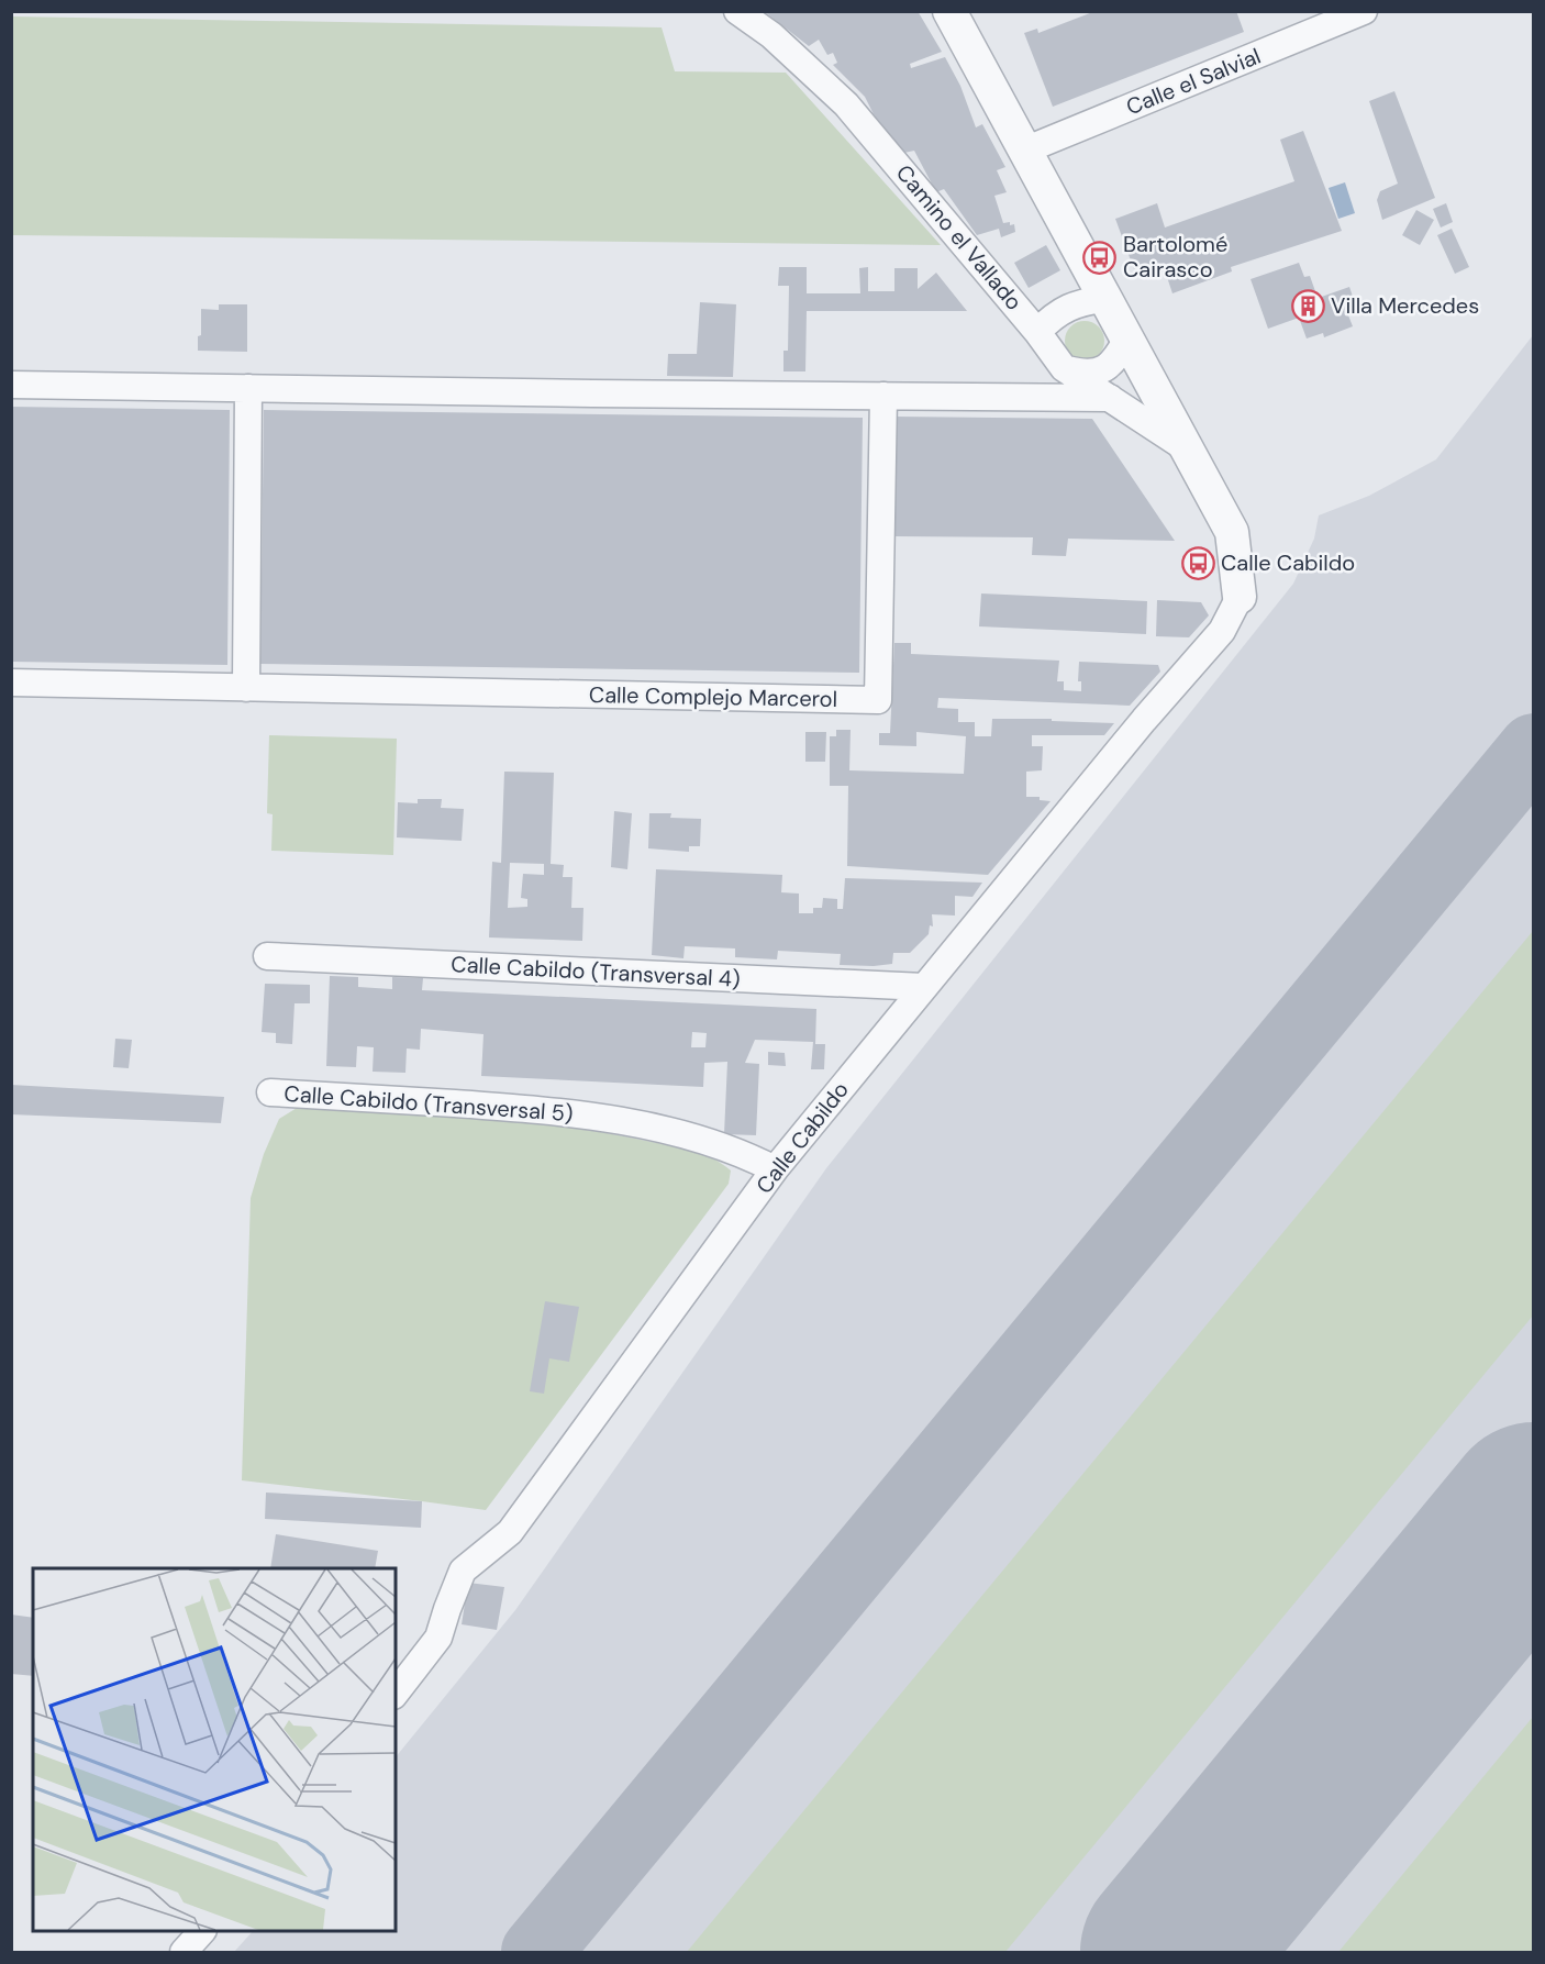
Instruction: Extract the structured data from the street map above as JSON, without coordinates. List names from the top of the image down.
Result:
{
  "streets": {
    "street": [
      "Calle el Salvial",
      "Camino el Vallado",
      "Calle Complejo Marcerol",
      "Calle Cabildo (Transversal 4)",
      "Calle Cabildo (Transversal 5)",
      "Calle Cabildo"
    ]
  },
  "crossings": [
    ["Calle Cabildo (Transversal 4)", "Calle Cabildo"],
    ["Calle Cabildo (Transversal 5)", "Calle Cabildo"]
  ],
  "places": {
    "bus stop": ["Bartolomé Cairasco", "Calle Cabildo"],
    "building": ["Villa Mercedes"]
  }
}
